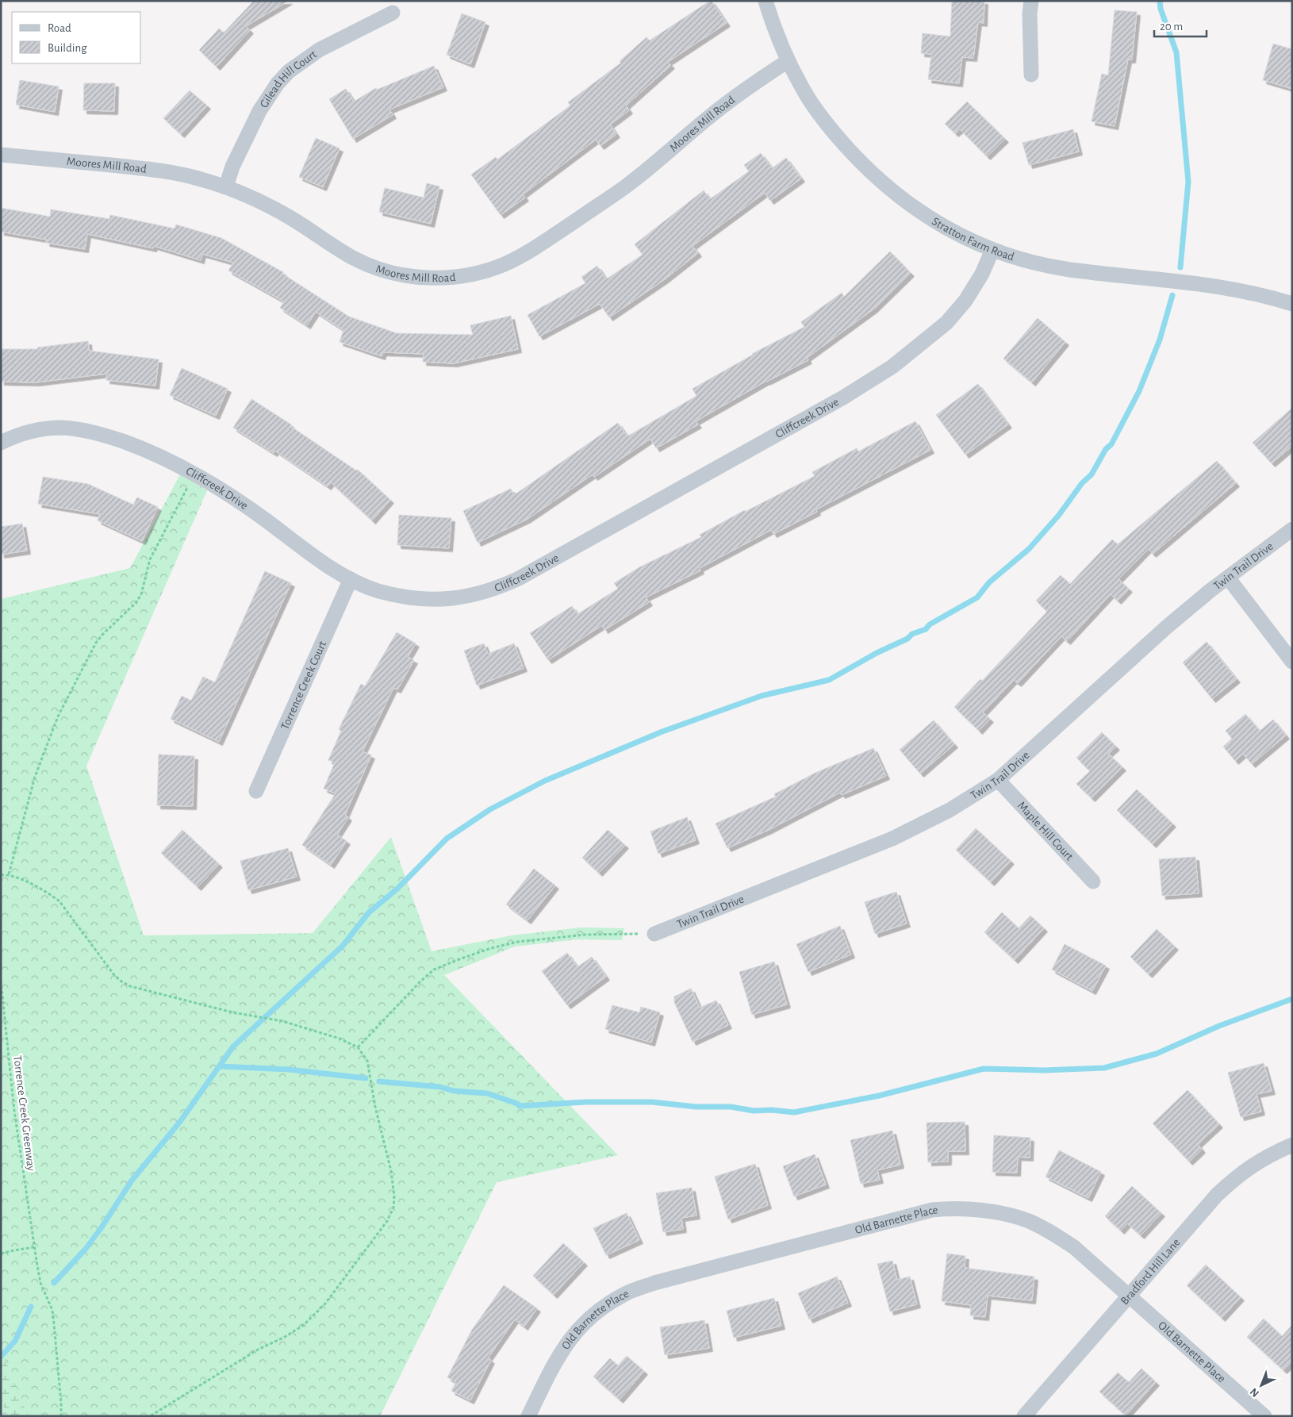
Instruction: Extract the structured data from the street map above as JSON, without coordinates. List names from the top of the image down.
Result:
{
  "streets": {
    "street": [
      "Gilead Hill Court",
      "Moores Mill Road",
      "Stratton Farm Road",
      "Cliffcreek Drive",
      "Twin Trail Drive",
      "Torrence Creek Court",
      "Maple Hill Court",
      "Old Barnette Place",
      "Bradford Hill Lane"
    ],
    "path": ["Torrence Creek Greenway"]
  },
  "crossings": [
    ["Gilead Hill Court", "Moores Mill Road"],
    ["Moores Mill Road", "Stratton Farm Road"],
    ["Stratton Farm Road", "Cliffcreek Drive"],
    ["Cliffcreek Drive", "Torrence Creek Court"],
    ["Twin Trail Drive", "Maple Hill Court"],
    ["Old Barnette Place", "Bradford Hill Lane"]
  ],
  "legend": ["Road", "Building"],
  "scale_bar": "20 m",
  "north": "bottom left"
}
